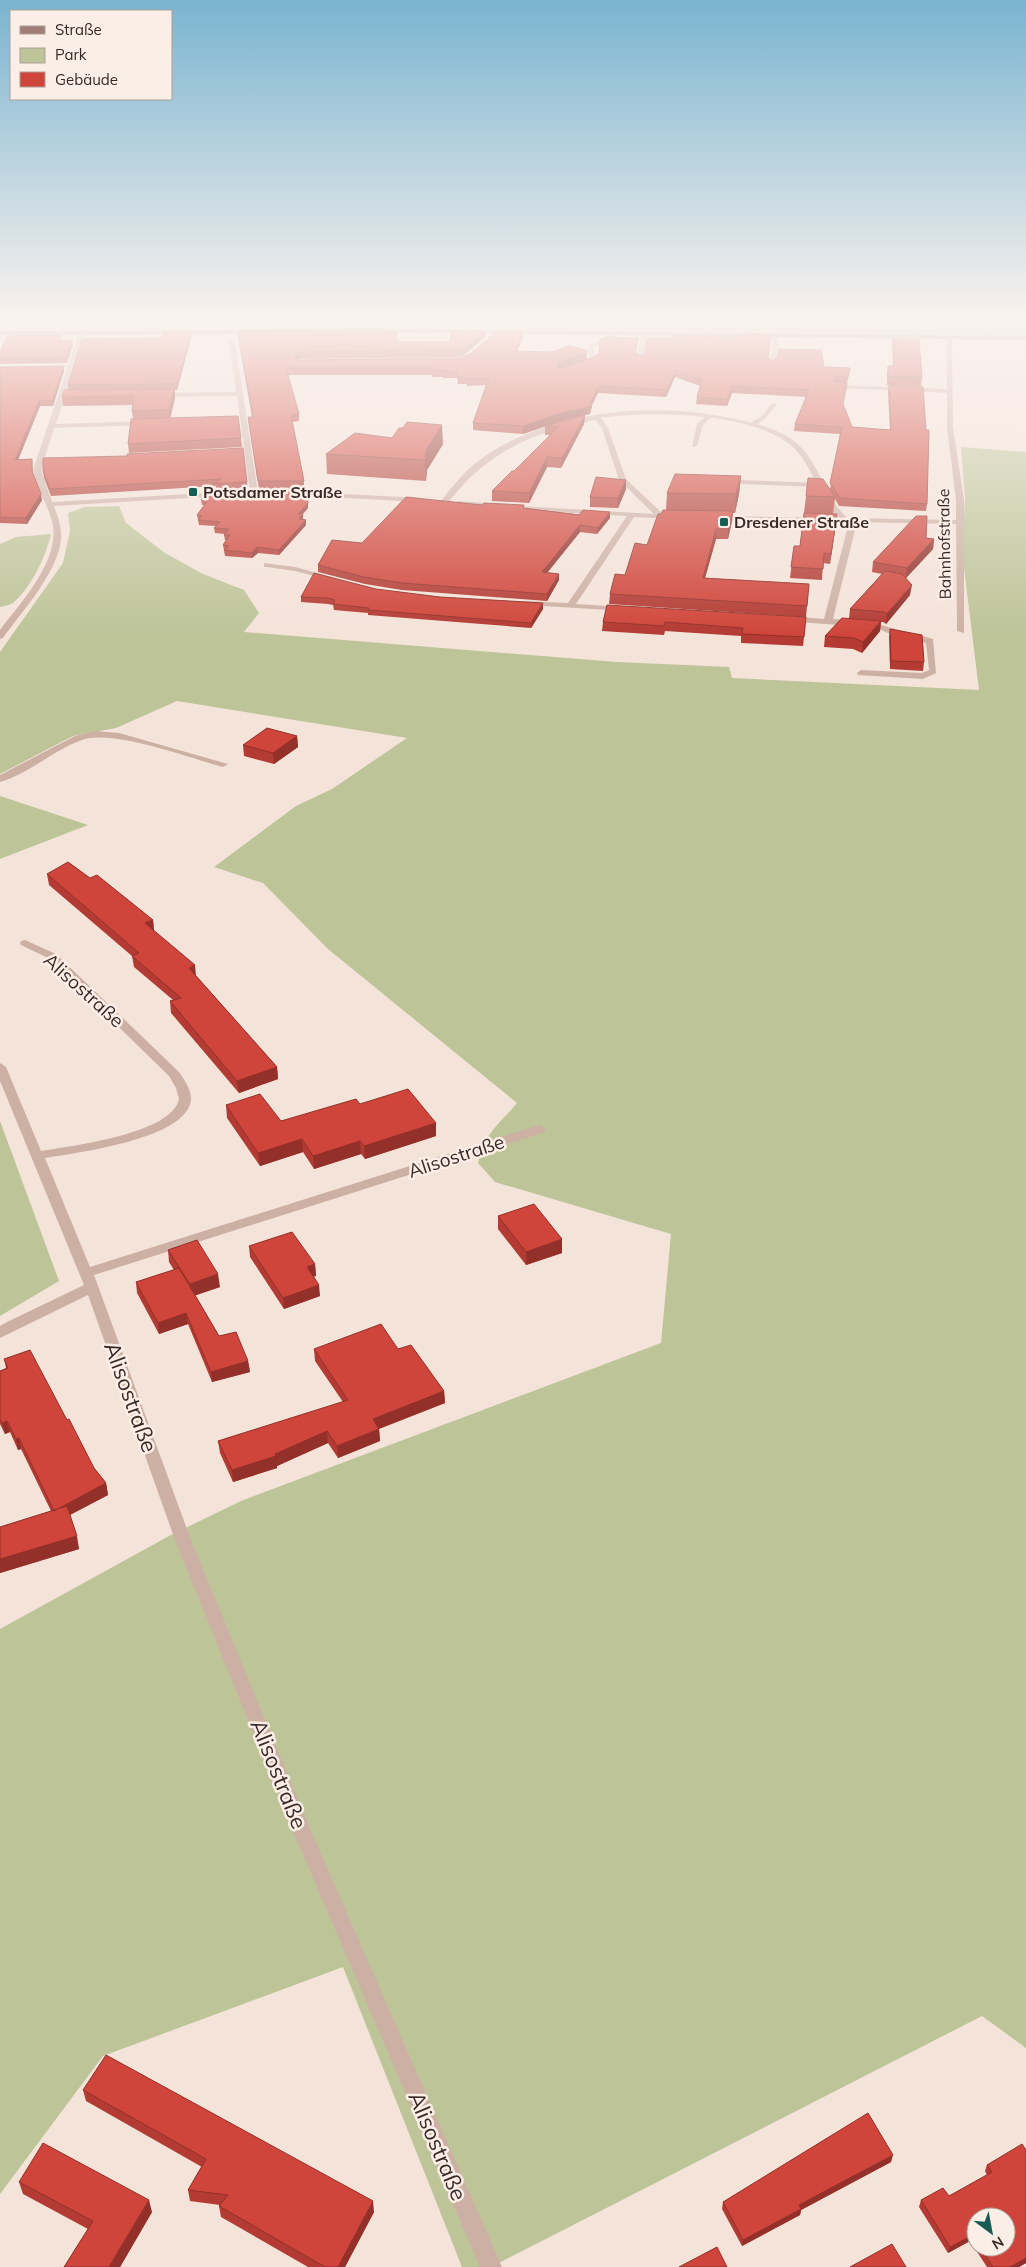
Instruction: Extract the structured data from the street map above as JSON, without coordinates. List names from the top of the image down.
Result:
{
  "streets": {
    "street": ["Bahnhofstraße", "Alisostraße"]
  },
  "places": {
    "transit": ["Potsdamer Straße", "Dresdener Straße"]
  },
  "legend": ["Straße", "Park", "Gebäude"],
  "north": "bottom right"
}
